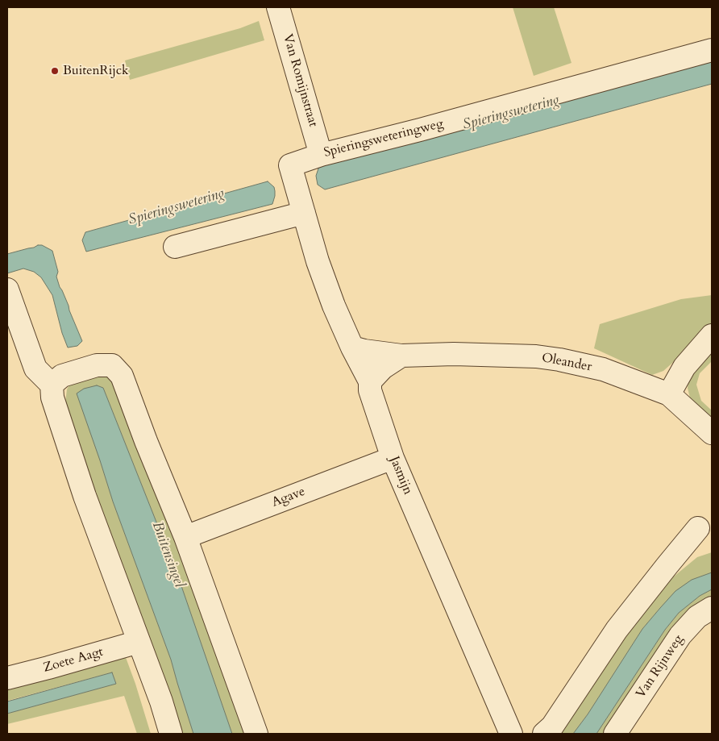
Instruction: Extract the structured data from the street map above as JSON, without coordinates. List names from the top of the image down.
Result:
{
  "streets": {
    "street": [
      "Van Romijnstraat",
      "Spieringsweteringweg",
      "Oleander",
      "Jasmijn",
      "Agave",
      "Zoete Aagt",
      "Van Rijnweg"
    ]
  },
  "crossings": [
    ["Van Romijnstraat", "Spieringsweteringweg"],
    ["Spieringsweteringweg", "Jasmijn"],
    ["Oleander", "Jasmijn"],
    ["Jasmijn", "Agave"]
  ],
  "water": ["Spieringswetering", "Buitensingel"],
  "places": ["BuitenRijck"]
}
